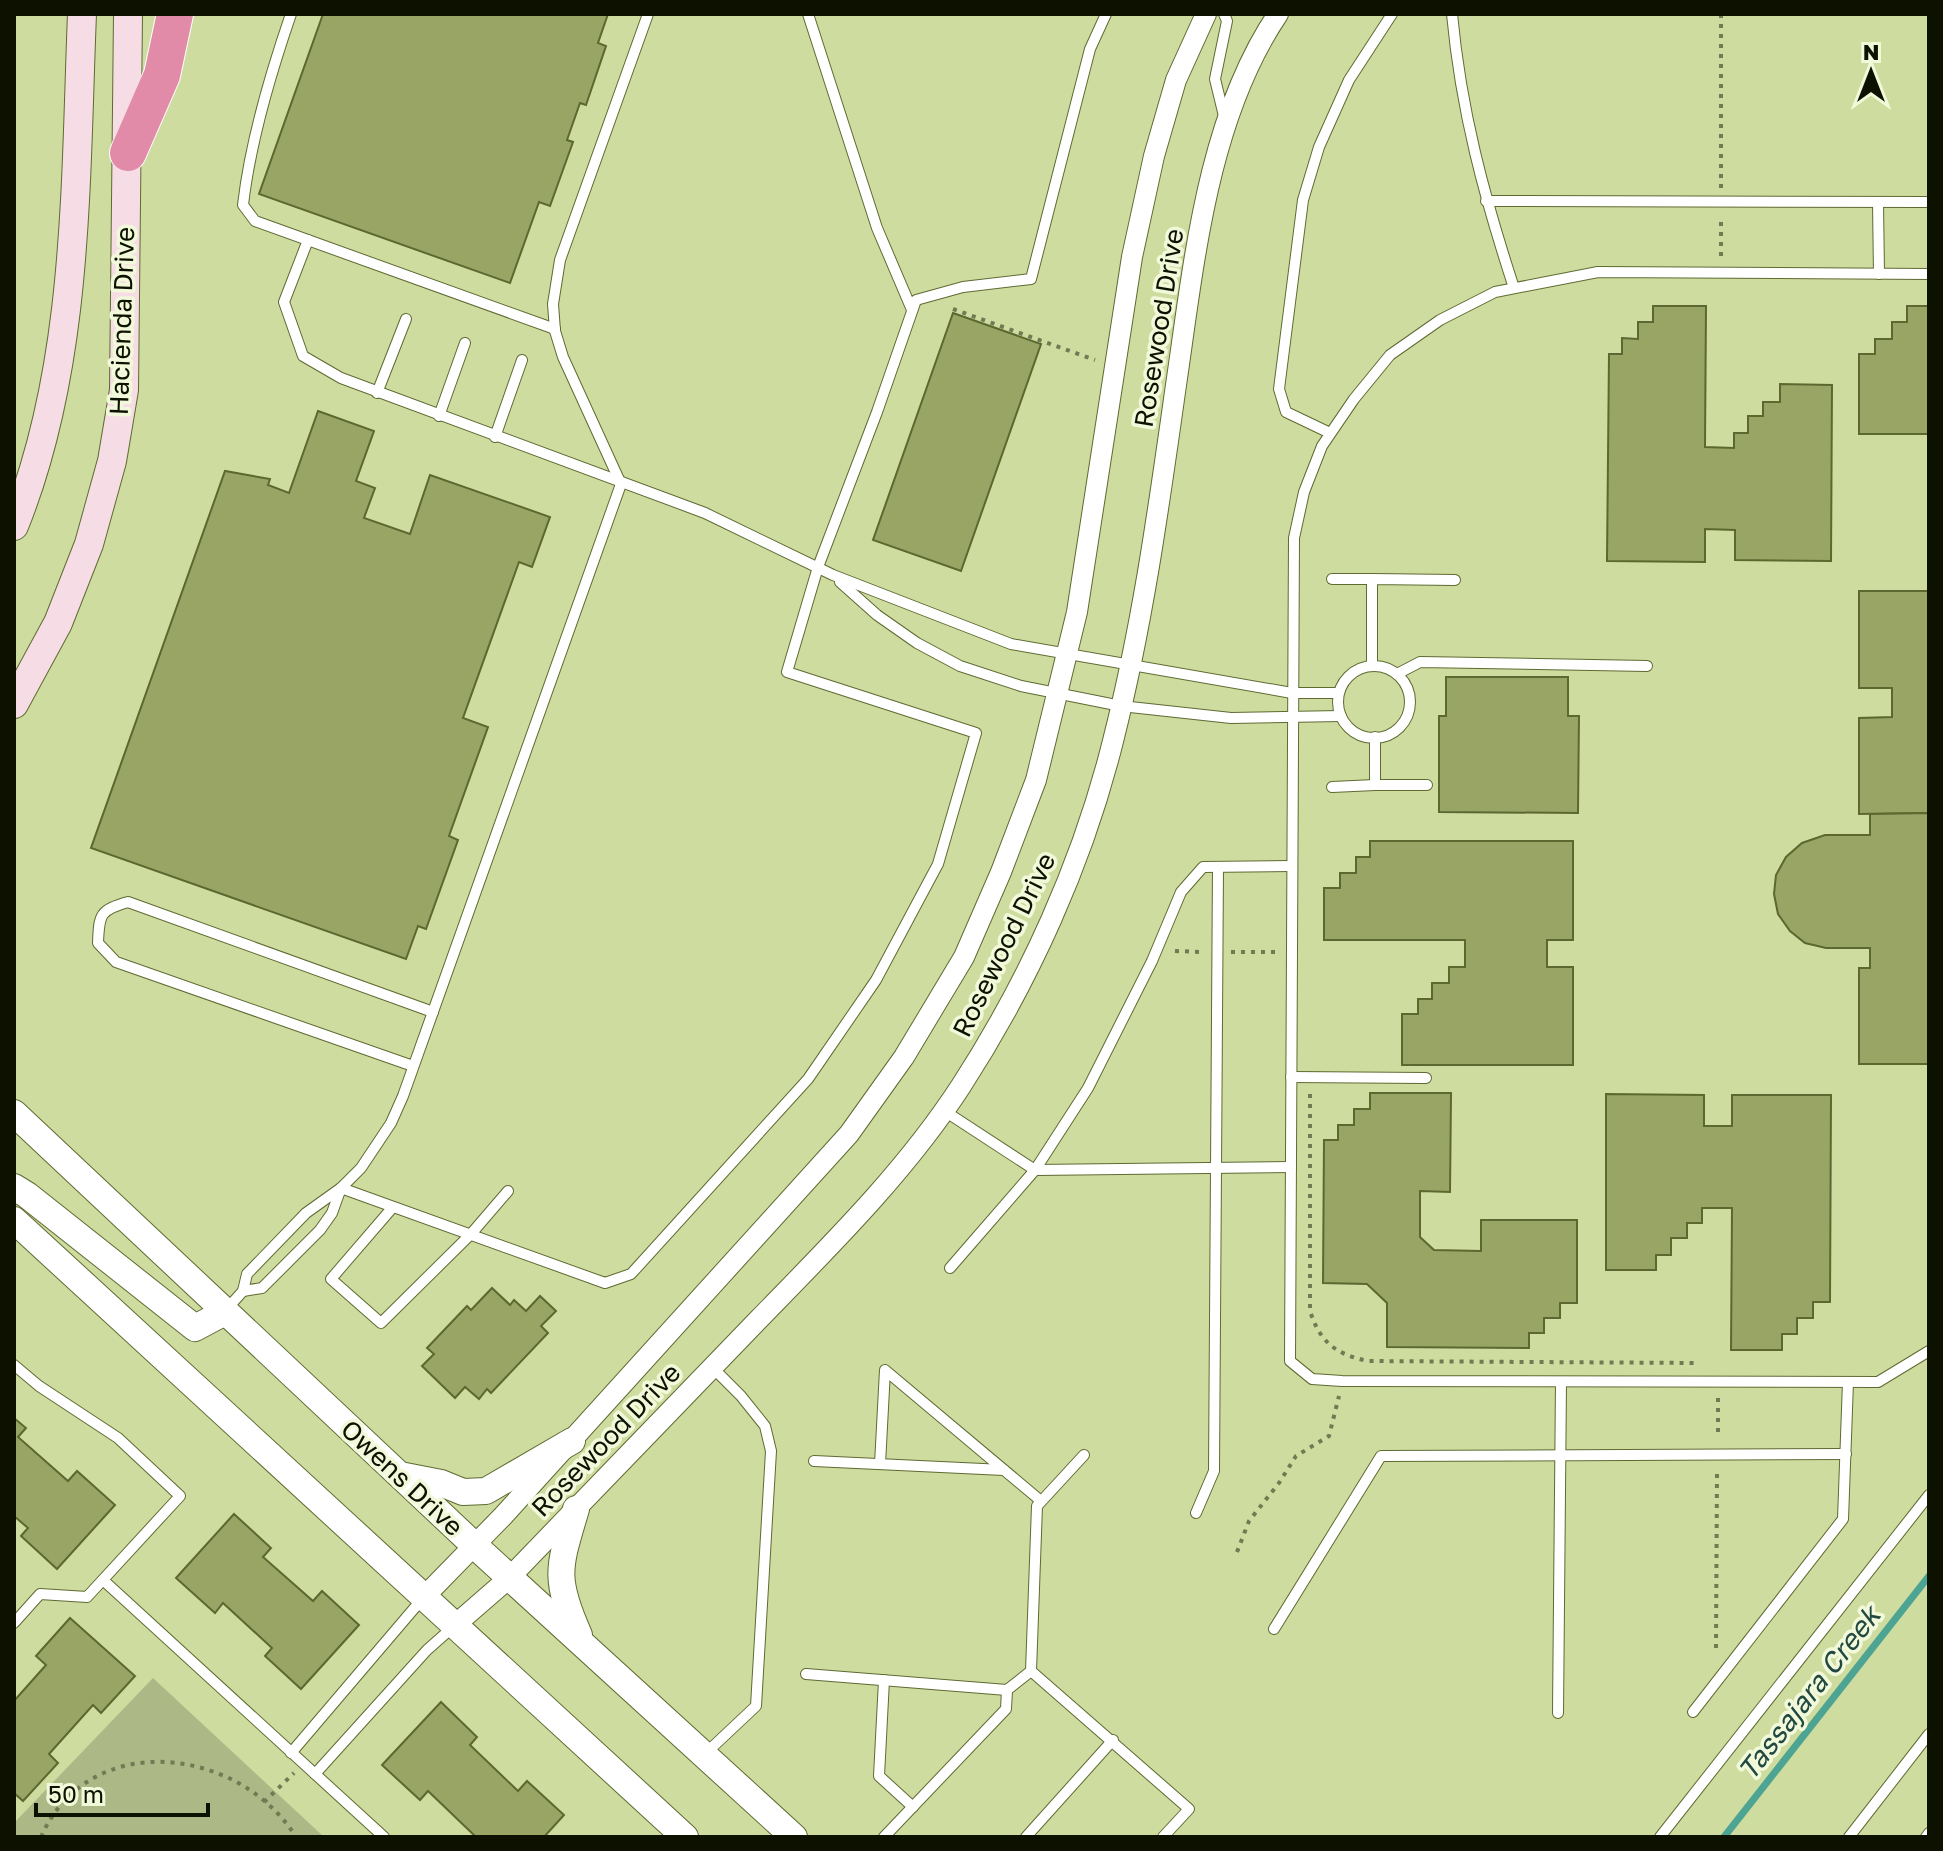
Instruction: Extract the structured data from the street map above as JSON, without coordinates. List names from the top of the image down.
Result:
{
  "streets": {
    "main road": ["Hacienda Drive"],
    "street": ["Rosewood Drive", "Owens Drive"]
  },
  "crossings": [
    ["Rosewood Drive", "Owens Drive"]
  ],
  "water": ["Tassajara Creek"],
  "scale_bar": "50 m",
  "north": "top"
}
